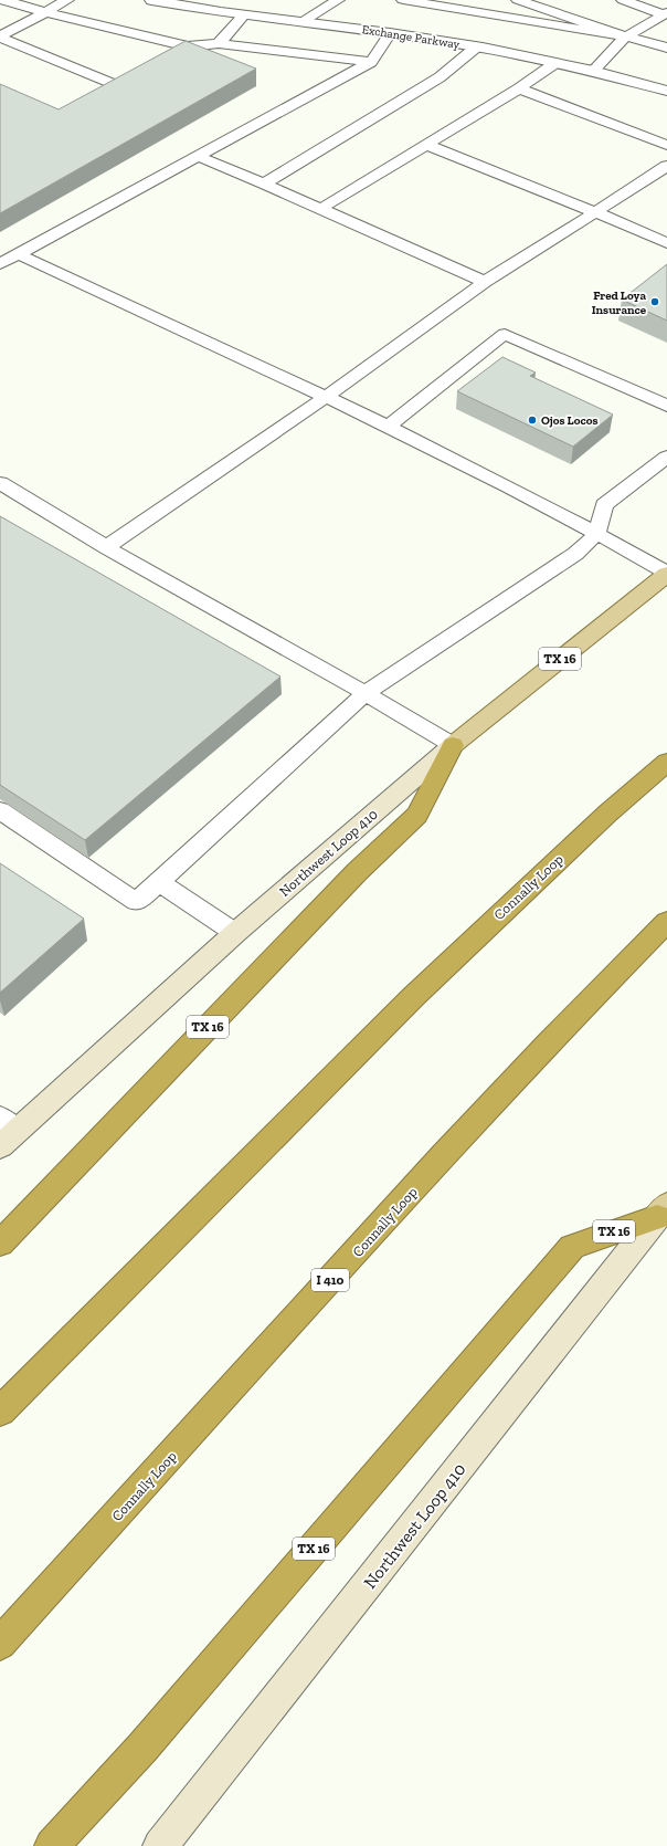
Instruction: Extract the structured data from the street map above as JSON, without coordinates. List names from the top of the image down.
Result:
{
  "streets": {
    "highway": ["TX 16", "Connally Loop", "I 410"],
    "main road": ["Northwest Loop 410"],
    "street": ["Exchange Parkway"]
  },
  "crossings": [
    ["TX 16", "Northwest Loop 410"]
  ],
  "places": ["Fred Loya Insurance", "Ojos Locos"]
}
